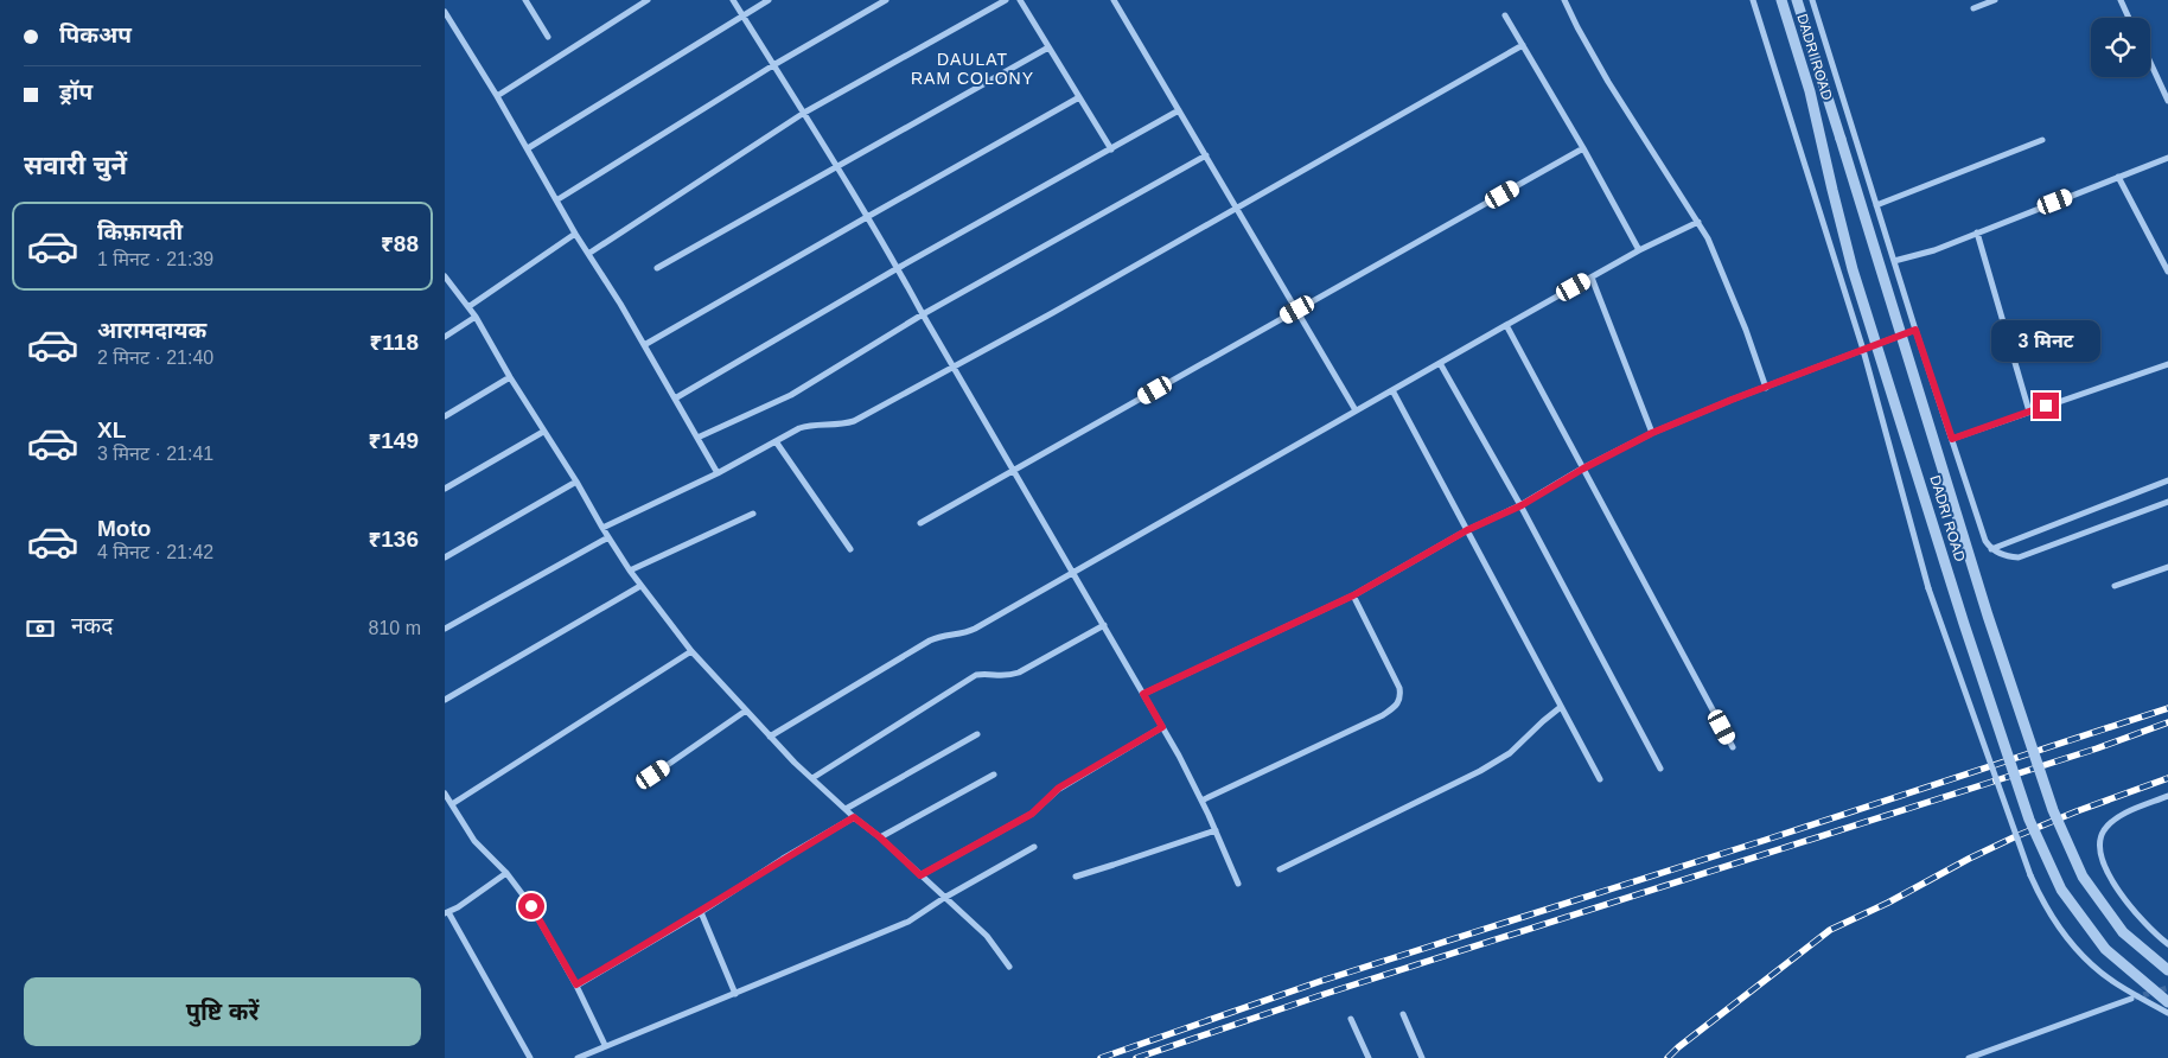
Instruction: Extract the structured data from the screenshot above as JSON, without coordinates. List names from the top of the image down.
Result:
{
  "streets": {
    "street": ["DADRI ROAD"]
  },
  "districts": ["DAULAT RAM COLONY"],
  "page": {
    "banner": ["पिकअप", "ड्रॉप"],
    "heading": "सवारी चुनें",
    "list": [
      {
        "name": "किफ़ायती",
        "note": "1 मिनट · 21:39",
        "value": "₹88"
      },
      {
        "name": "आरामदायक",
        "note": "2 मिनट · 21:40",
        "value": "₹118"
      },
      {
        "name": "XL",
        "note": "3 मिनट · 21:41",
        "value": "₹149"
      },
      {
        "name": "Moto",
        "note": "4 मिनट · 21:42",
        "value": "₹136"
      }
    ],
    "bubble": "3 मिनट",
    "pay": ["नकद", "810 m"],
    "buttons": "पुष्टि करें"
  }
}
